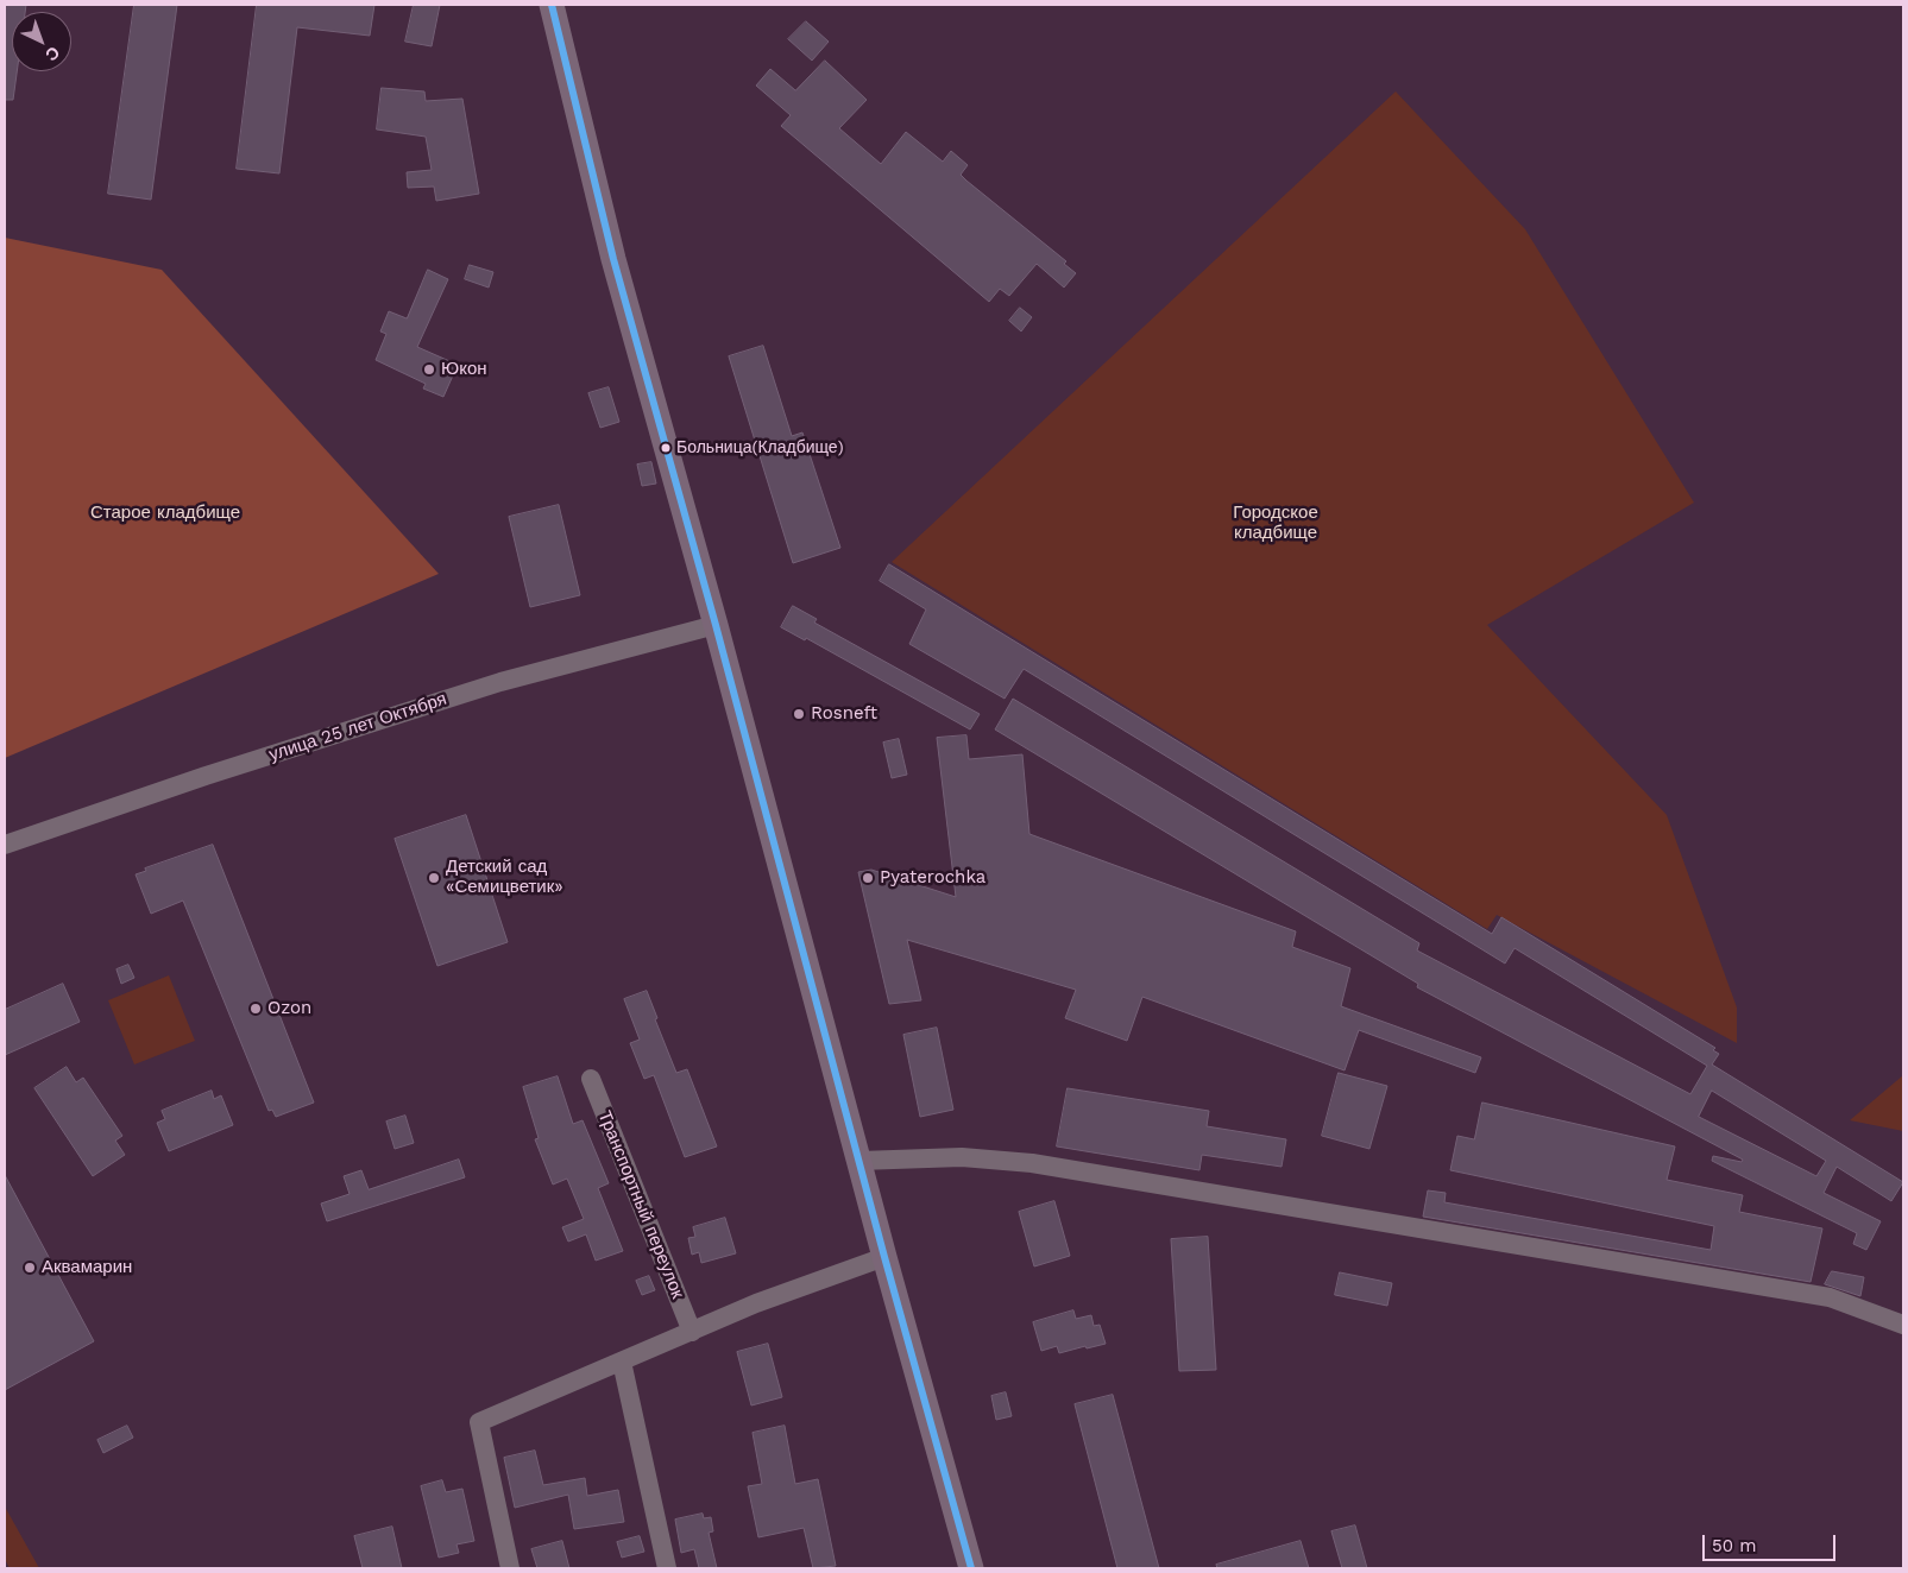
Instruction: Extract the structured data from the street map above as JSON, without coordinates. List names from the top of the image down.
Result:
{
  "streets": {
    "street": ["улица 25 лет Октября", "Транспортный переулок"]
  },
  "parks": ["Старое кладбище", "Городское кладбище"],
  "places": [
    "Юкон",
    "Больница(Кладбище)",
    "Rosneft",
    "Детский сад «Семицветик»",
    "Pyaterochka",
    "Ozon",
    "Аквамарин"
  ],
  "scale_bar": "50 m",
  "north": "bottom right"
}
